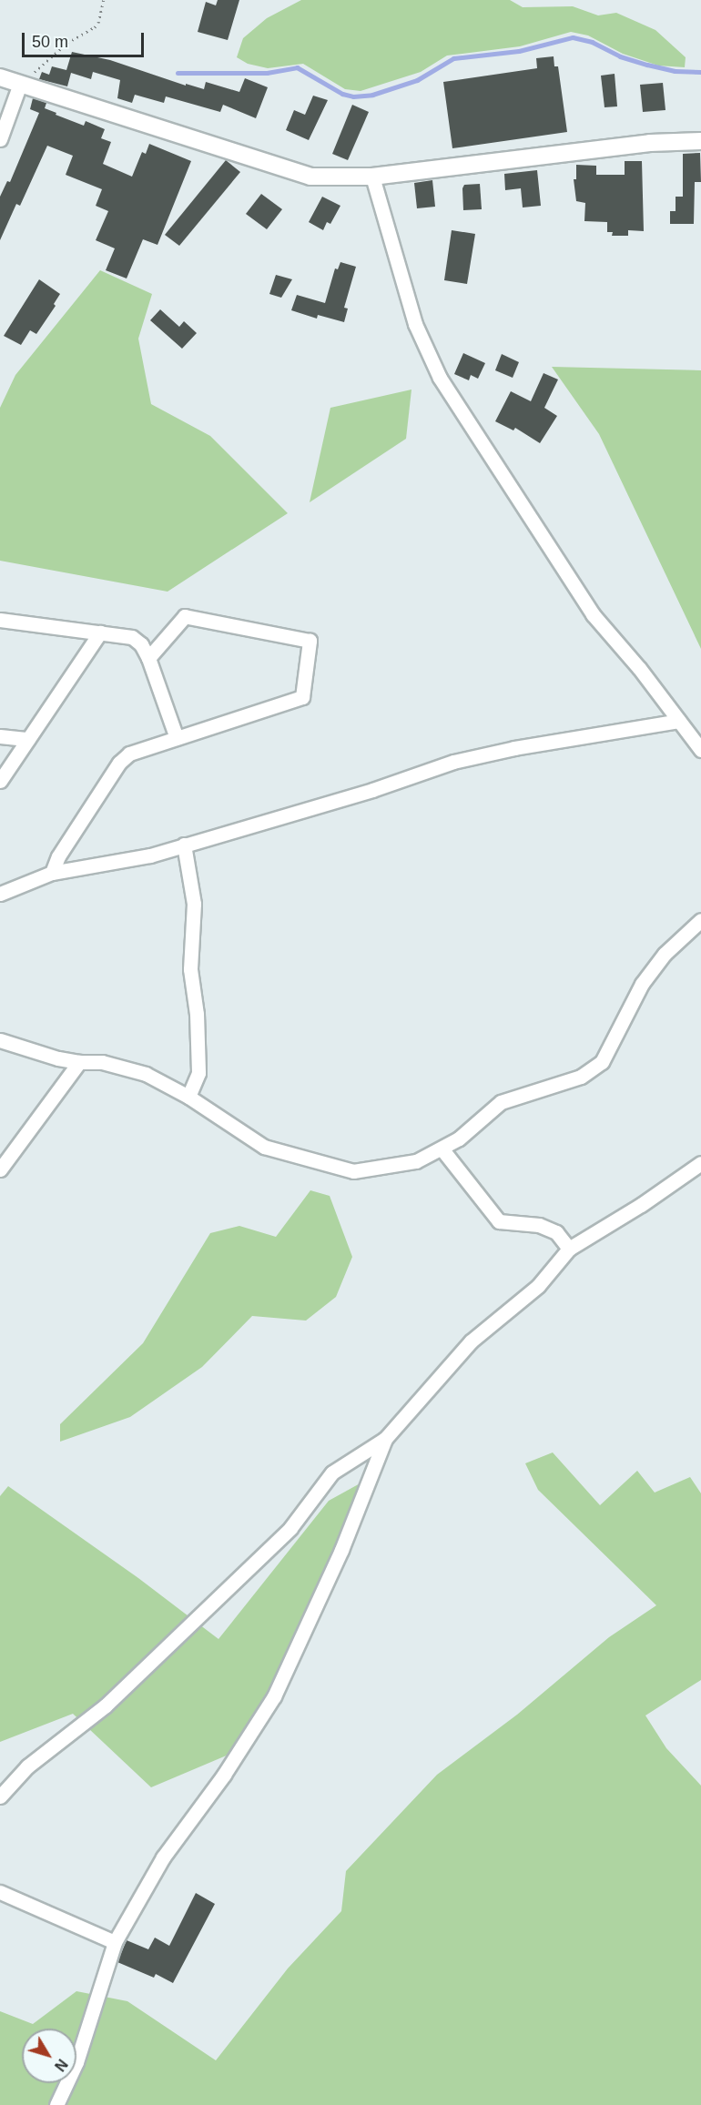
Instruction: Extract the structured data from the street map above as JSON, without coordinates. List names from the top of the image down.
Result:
{
  "scale_bar": "50 m",
  "north": "bottom right"
}
